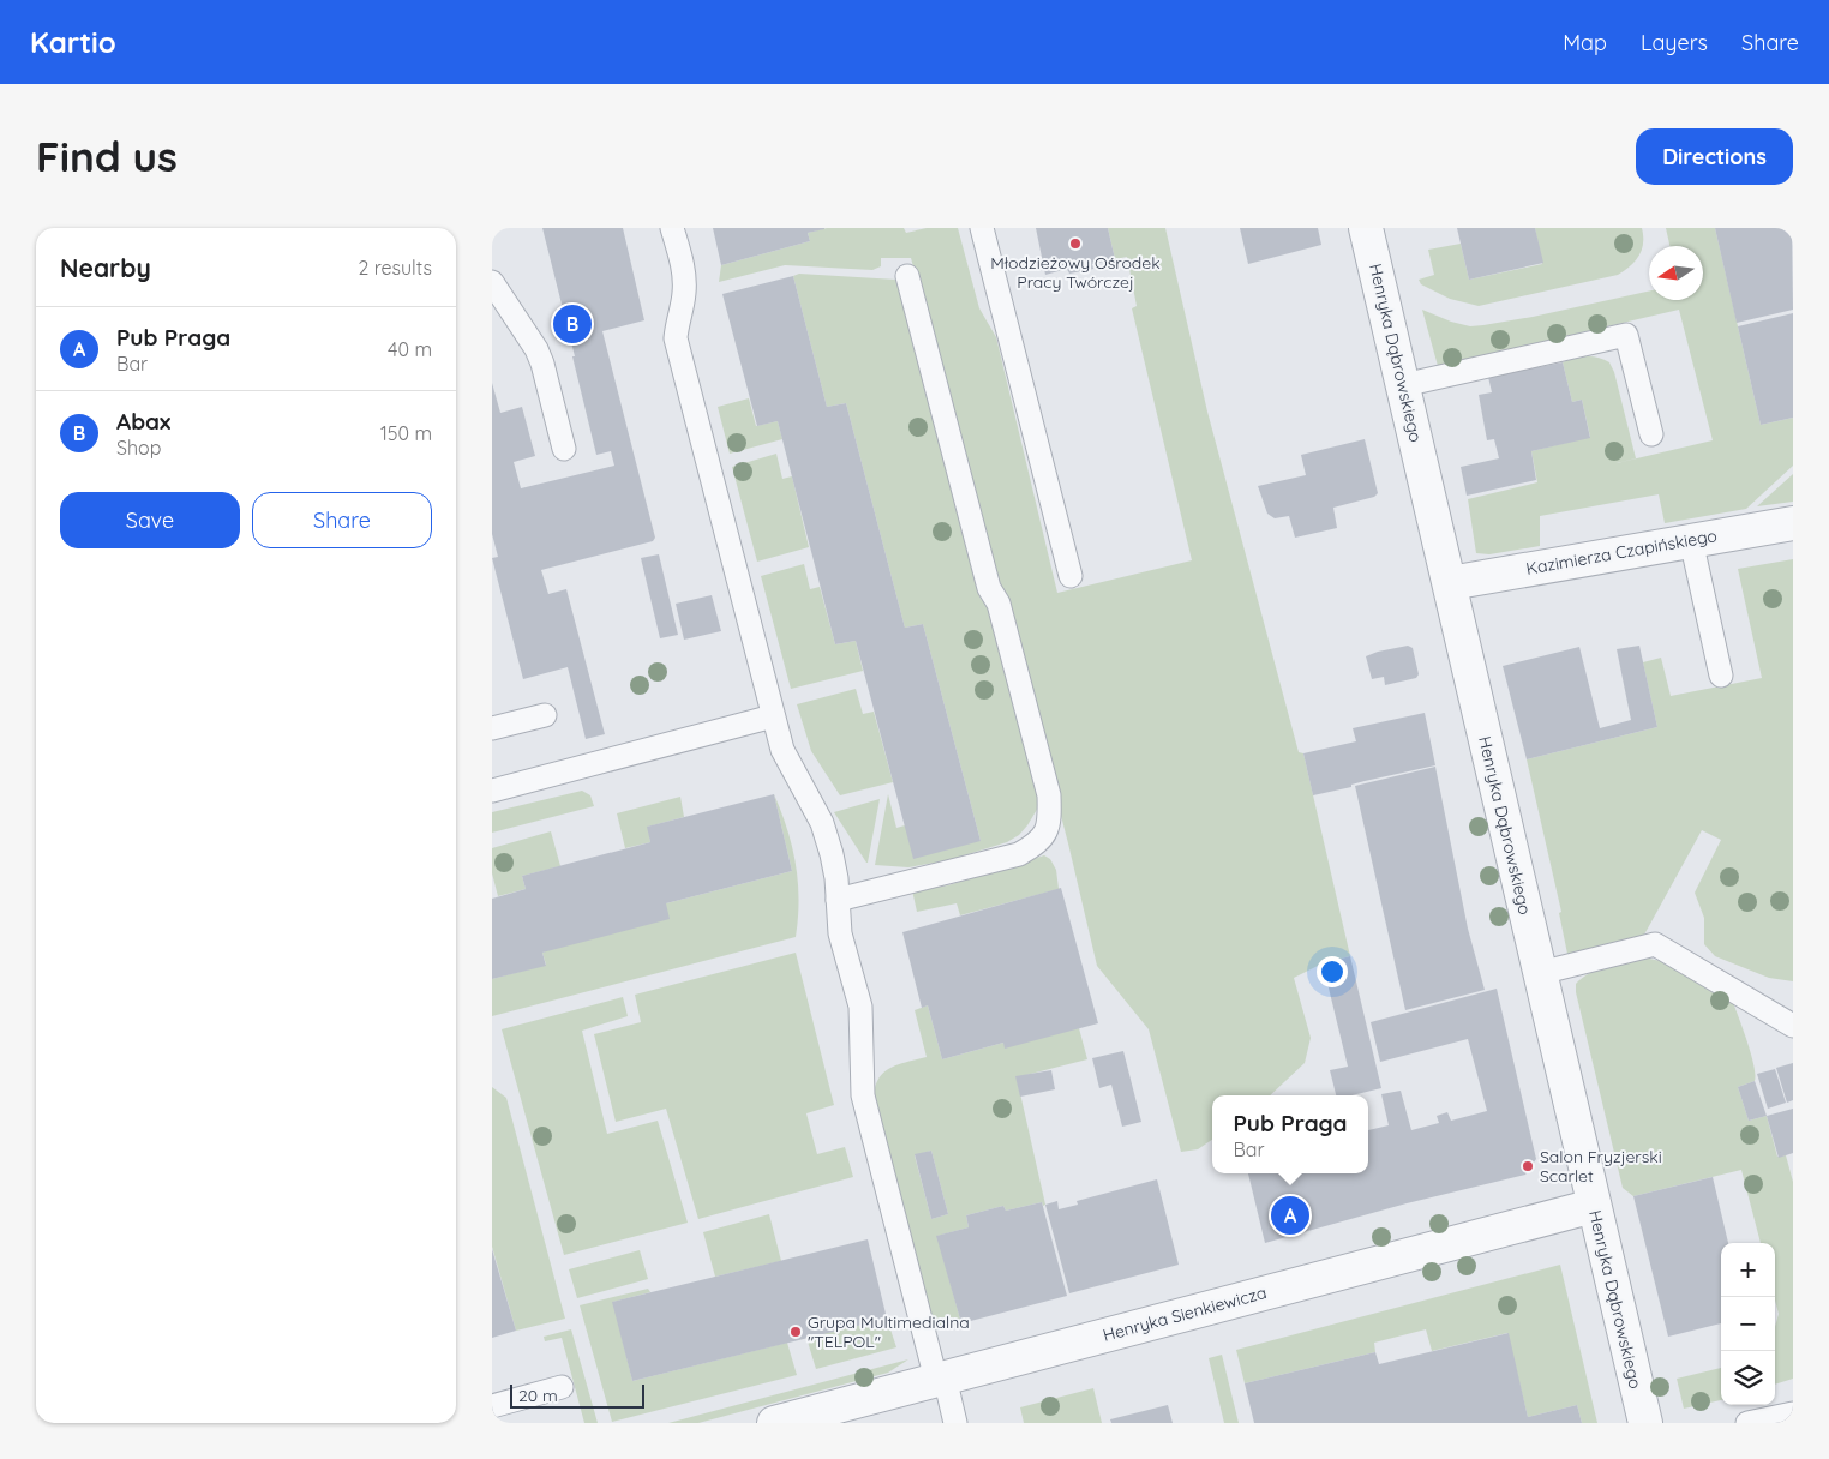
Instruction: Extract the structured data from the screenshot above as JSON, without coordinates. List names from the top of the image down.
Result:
{
  "streets": {
    "street": ["Henryka Dąbrowskiego", "Kazimierza Czapińskiego", "Henryka Sienkiewicza"]
  },
  "crossings": [
    ["Henryka Dąbrowskiego", "Kazimierza Czapińskiego"],
    ["Henryka Dąbrowskiego", "Henryka Sienkiewicza"]
  ],
  "places": ["Młodzieżowy Ośrodek Pracy Twórczej", "Salon Fryzjerski Scarlet", "Grupa Multimedialna \"TELPOL\""],
  "scale_bar": "20 m",
  "north": "left",
  "page": {
    "header": "Kartio",
    "nav": ["Map", "Layers", "Share"],
    "buttons": [
      "Directions",
      ["Save", "Share"]
    ],
    "title": "Find us",
    "heading": ["Nearby", "2 results"],
    "pins": ["B", "A"],
    "list": [
      {
        "mark": "A",
        "name": "Pub Praga",
        "note": "Bar",
        "value": "40 m"
      },
      {
        "mark": "B",
        "name": "Abax",
        "note": "Shop",
        "value": "150 m"
      }
    ],
    "popup": ["Pub Praga", "Bar"],
    "map_buttons": ["+", "−"],
    "scale": "20 m"
  }
}
